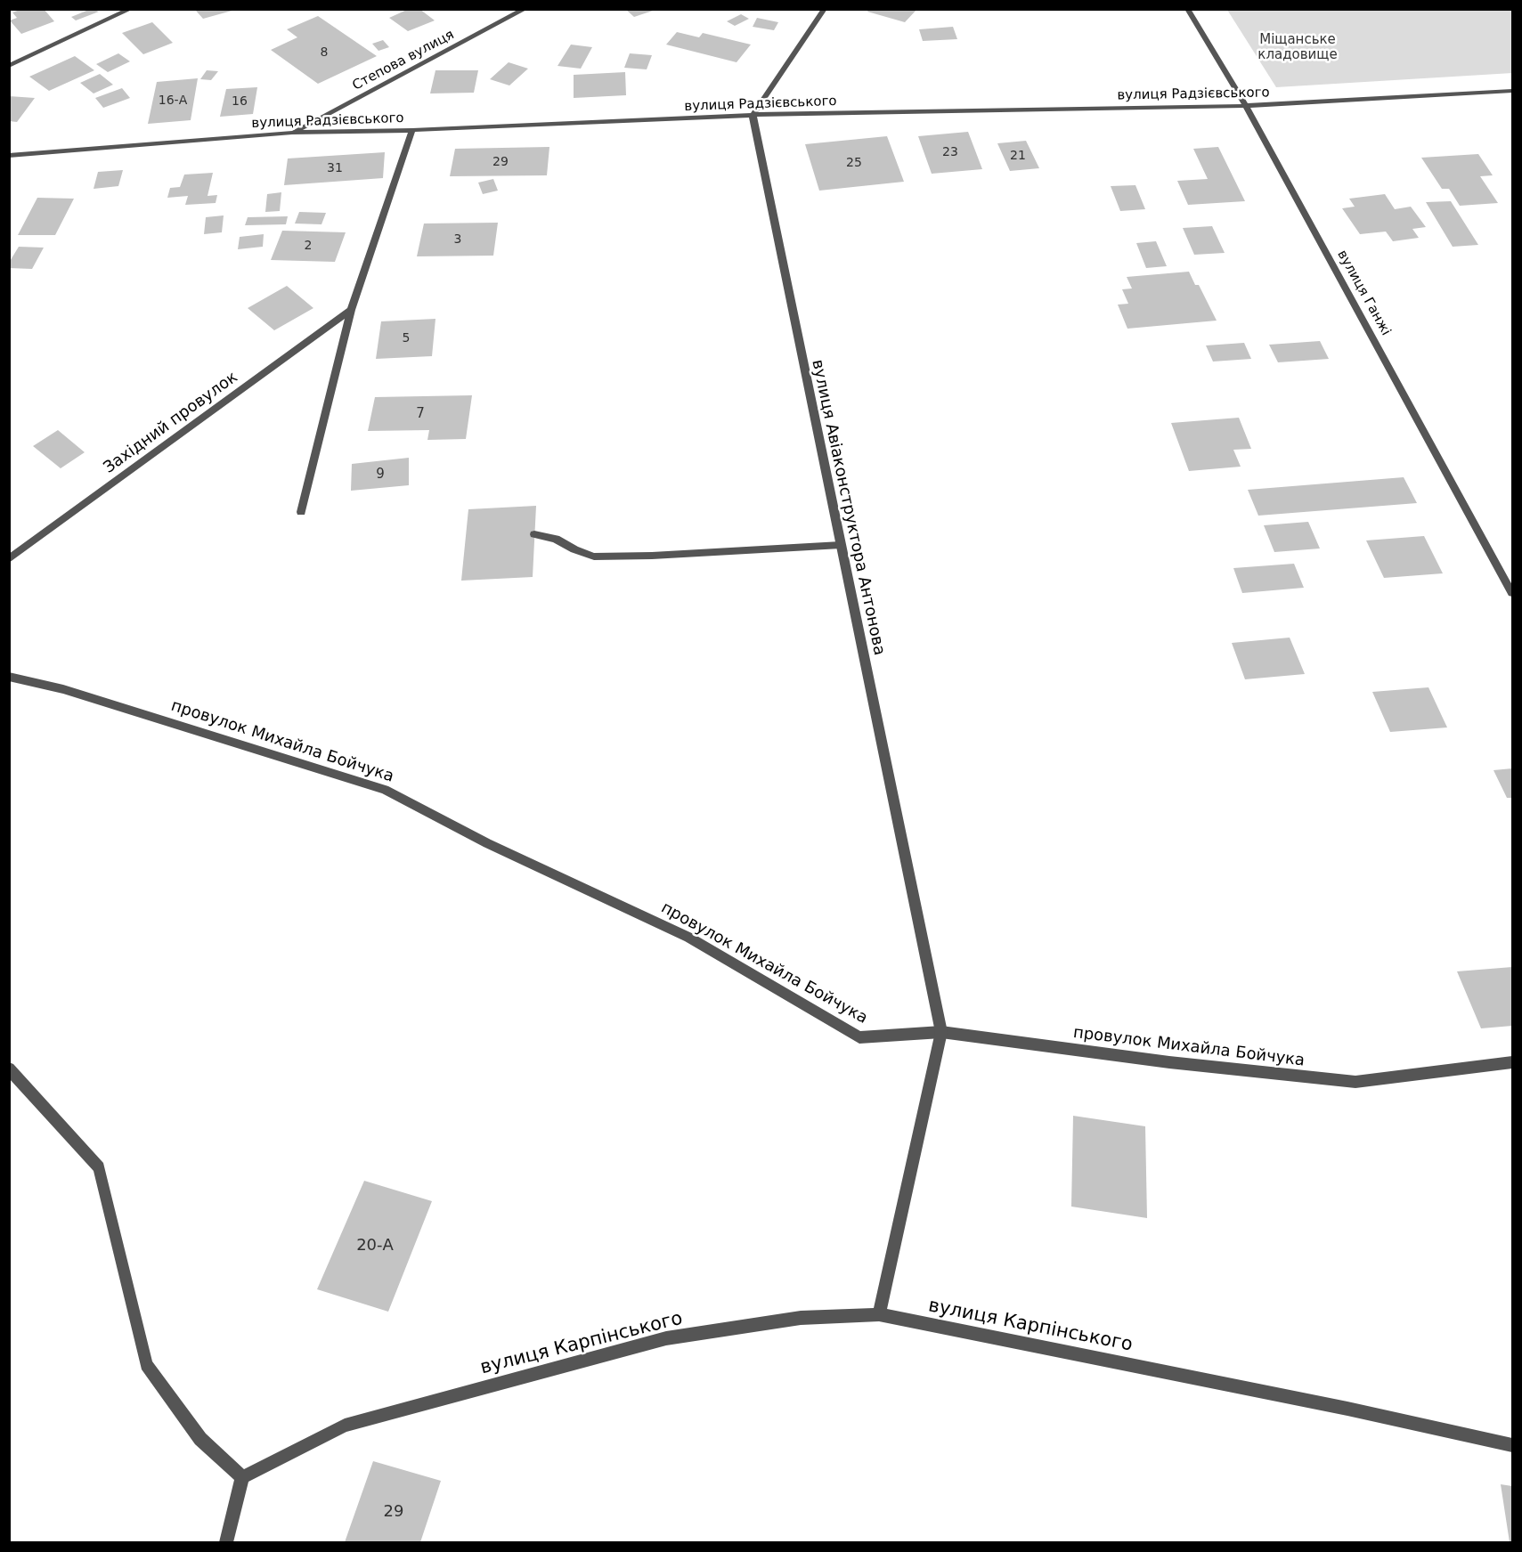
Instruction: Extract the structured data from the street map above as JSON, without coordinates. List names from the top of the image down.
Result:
{
  "streets": {
    "street": [
      "Степова вулиця",
      "вулиця Радзієвського",
      "вулиця Ганжі",
      "Західний провулок",
      "вулиця Авіаконструктора Антонова",
      "провулок Михайла Бойчука",
      "вулиця Карпінського"
    ]
  },
  "crossings": [
    ["Степова вулиця", "вулиця Радзієвського"],
    ["вулиця Радзієвського", "вулиця Ганжі"],
    ["вулиця Радзієвського", "вулиця Авіаконструктора Антонова"],
    ["вулиця Авіаконструктора Антонова", "провулок Михайла Бойчука"]
  ],
  "parks": ["Міщанське кладовище"],
  "house_numbers": [
    "8",
    "16-А",
    "16",
    "23",
    "21",
    "29",
    "25",
    "31",
    "3",
    "2",
    "5",
    "7",
    "9",
    "20-А",
    "29"
  ]
}
